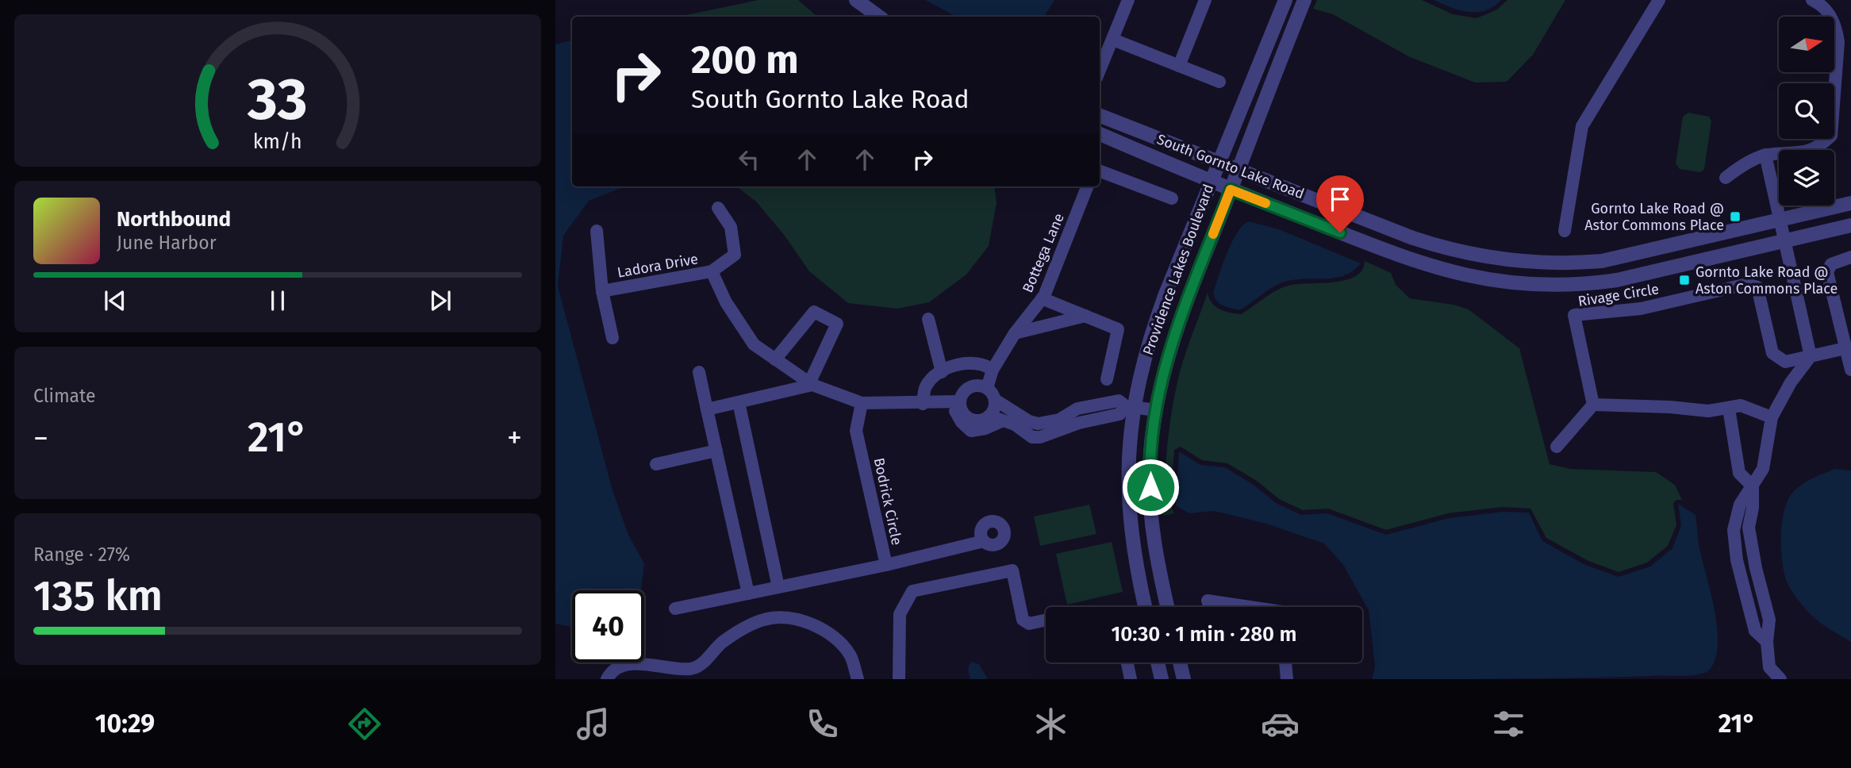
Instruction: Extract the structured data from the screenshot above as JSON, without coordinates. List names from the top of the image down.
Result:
{
  "streets": {
    "street": [
      "South Gornto Lake Road",
      "Bottega Lane",
      "Ladora Drive",
      "Providence Lakes Boulevard",
      "Rivage Circle",
      "Bodrick Circle"
    ]
  },
  "crossings": [
    ["South Gornto Lake Road", "Providence Lakes Boulevard"],
    ["Bottega Lane", "Ladora Drive"],
    ["Ladora Drive", "Bodrick Circle"]
  ],
  "places": {
    "transit": ["Gornto Lake Road @ Astor Commons Place", "Gornto Lake Road @ Aston Commons Place"]
  },
  "north": "right",
  "page": {
    "turn": ["200 m", "South Gornto Lake Road"],
    "song": ["Northbound", "June Harbor"],
    "tile": [
      "Climate",
      ["Range · 27%", "135 km"]
    ],
    "heat": ["−", "21°", "+"],
    "limit": "40",
    "trip": "10:30 · 1 min · 280 m",
    "tabs": ["10:29", "21°"],
    "gauge": ["33", "km/h"]
  }
}
